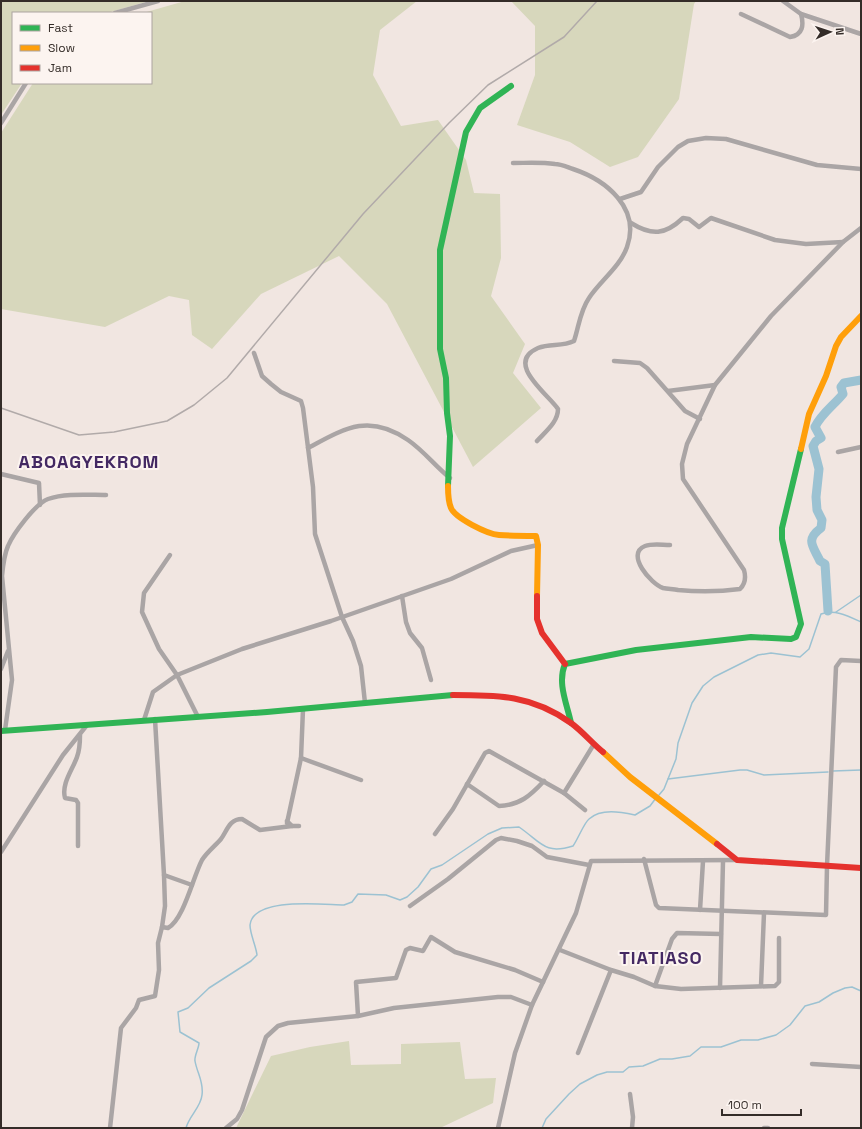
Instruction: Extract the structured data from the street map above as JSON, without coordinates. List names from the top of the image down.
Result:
{
  "districts": ["ABOAGYEKROM", "TIATIASO"],
  "legend": ["Fast", "Slow", "Jam"],
  "scale_bar": "100 m",
  "north": "right"
}
